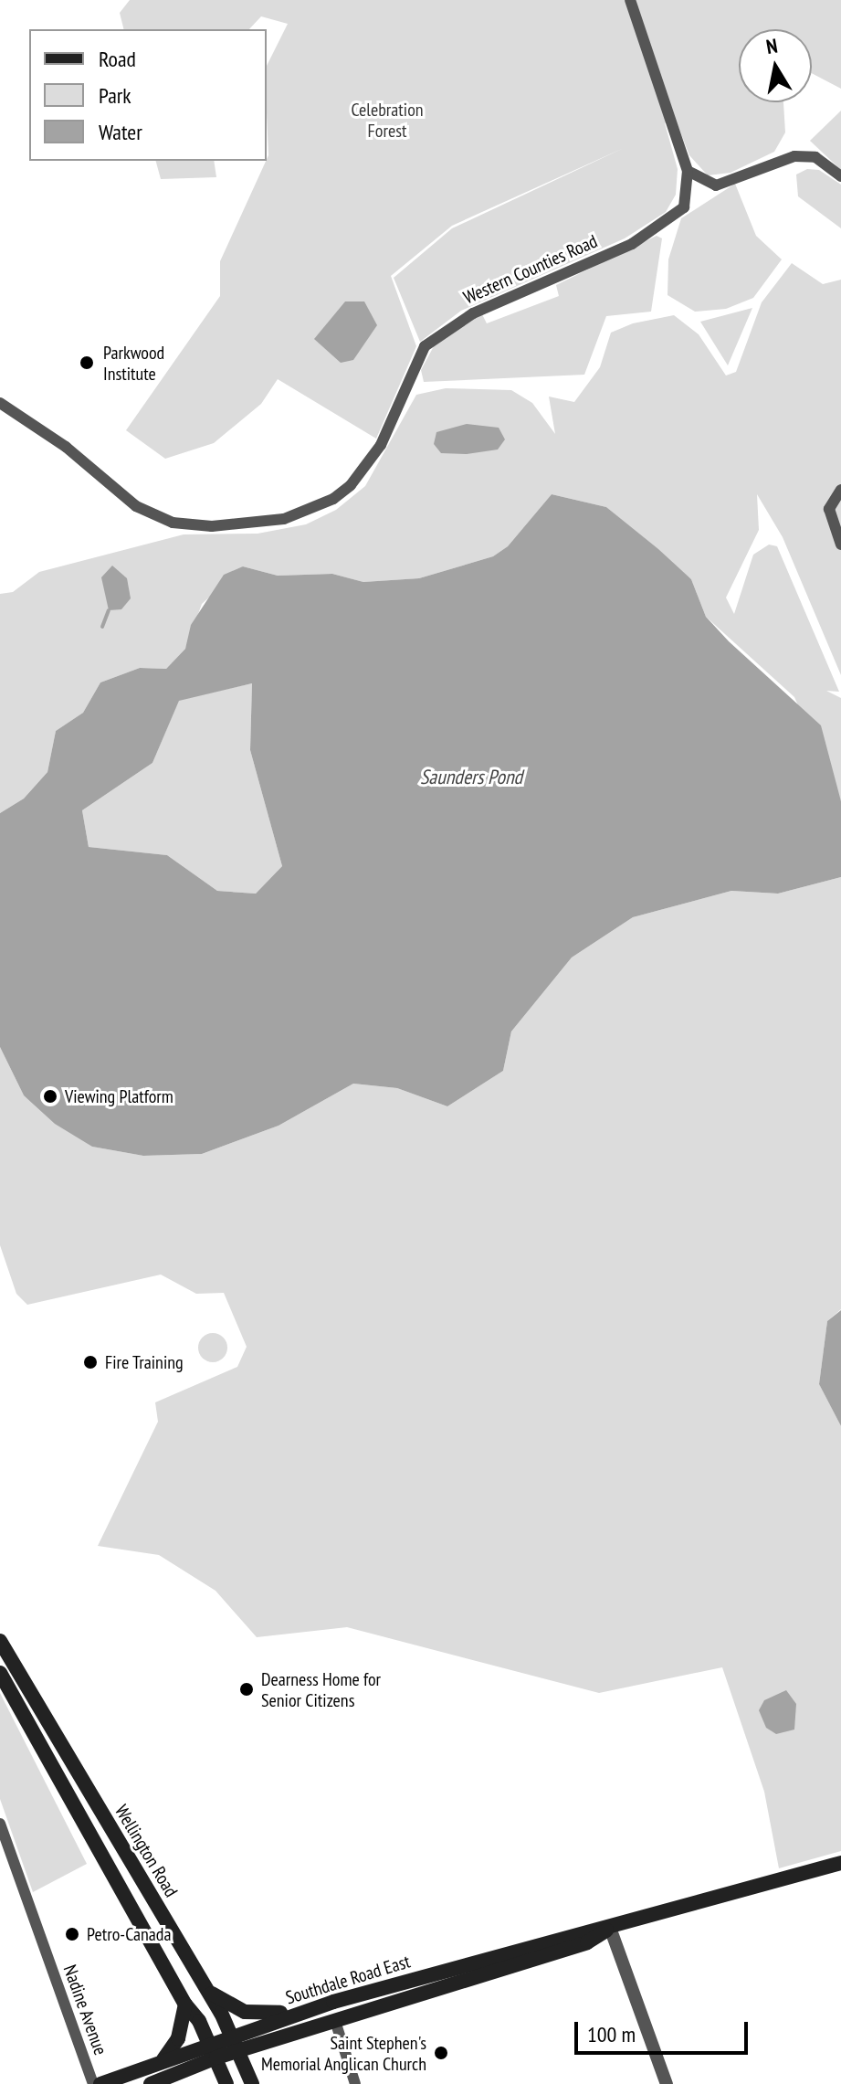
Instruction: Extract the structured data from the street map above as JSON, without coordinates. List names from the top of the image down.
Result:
{
  "streets": {
    "main road": ["Wellington Road", "Southdale Road East"],
    "street": ["Western Counties Road", "Nadine Avenue"]
  },
  "crossings": [
    ["Wellington Road", "Southdale Road East"]
  ],
  "water": ["Saunders Pond"],
  "parks": ["Celebration Forest"],
  "places": [
    "Parkwood Institute",
    "Viewing Platform",
    "Fire Training",
    "Dearness Home for Senior Citizens",
    "Petro-Canada",
    "Saint Stephen's Memorial Anglican Church"
  ],
  "legend": ["Road", "Park", "Water"],
  "scale_bar": "100 m",
  "north": "top"
}
